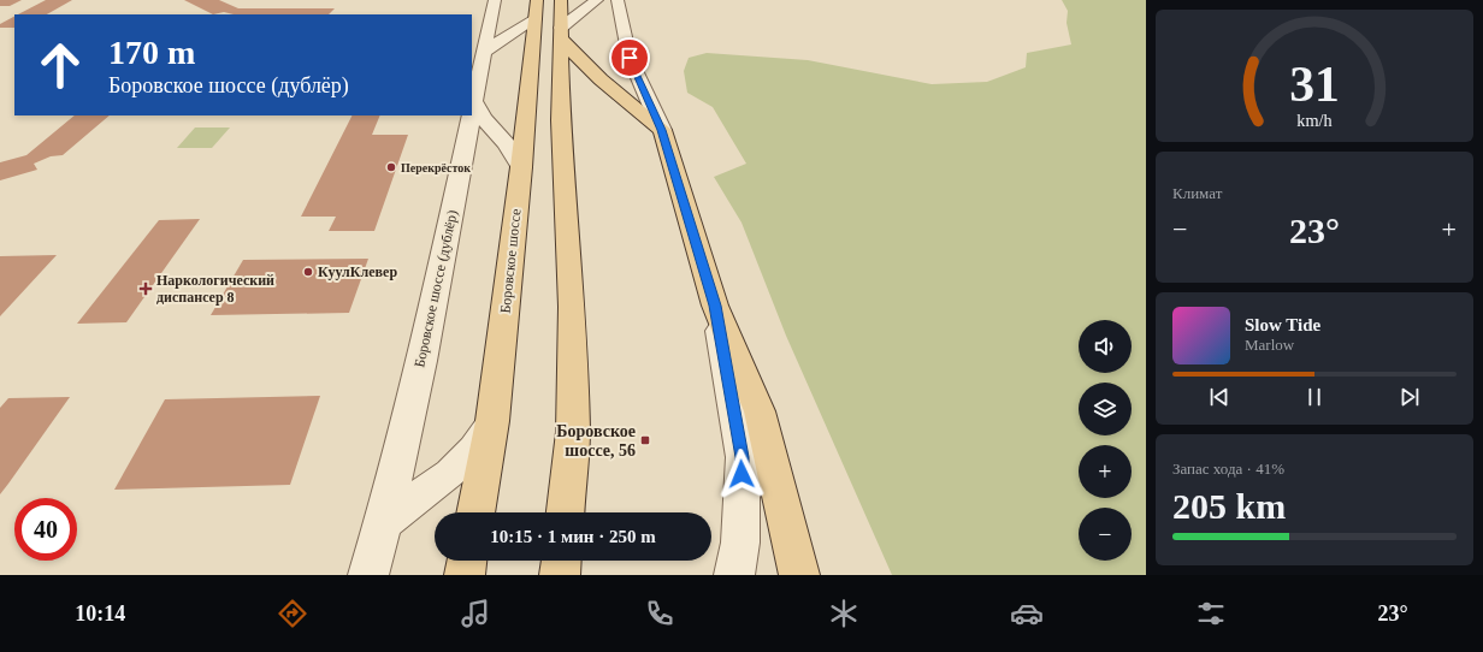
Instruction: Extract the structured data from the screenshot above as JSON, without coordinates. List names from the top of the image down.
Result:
{
  "streets": {
    "main road": ["Боровское шоссе"],
    "street": ["Боровское шоссе (дублёр)"]
  },
  "places": {
    "other": ["Перекрёсток", "КуулКлевер"],
    "health": ["Наркологический диспансер 8"],
    "transit": ["Боровское шоссе, 56"]
  },
  "page": {
    "turn": ["170 m", "Боровское шоссе (дублёр)"],
    "tile": [
      "Климат",
      ["Запас хода · 41%", "205 km"]
    ],
    "heat": ["−", "23°", "+"],
    "song": ["Slow Tide", "Marlow"],
    "map_buttons": ["+", "−"],
    "limit": "40",
    "trip": "10:15 · 1 мин · 250 m",
    "tabs": ["10:14", "23°"],
    "gauge": ["31", "km/h"]
  }
}
